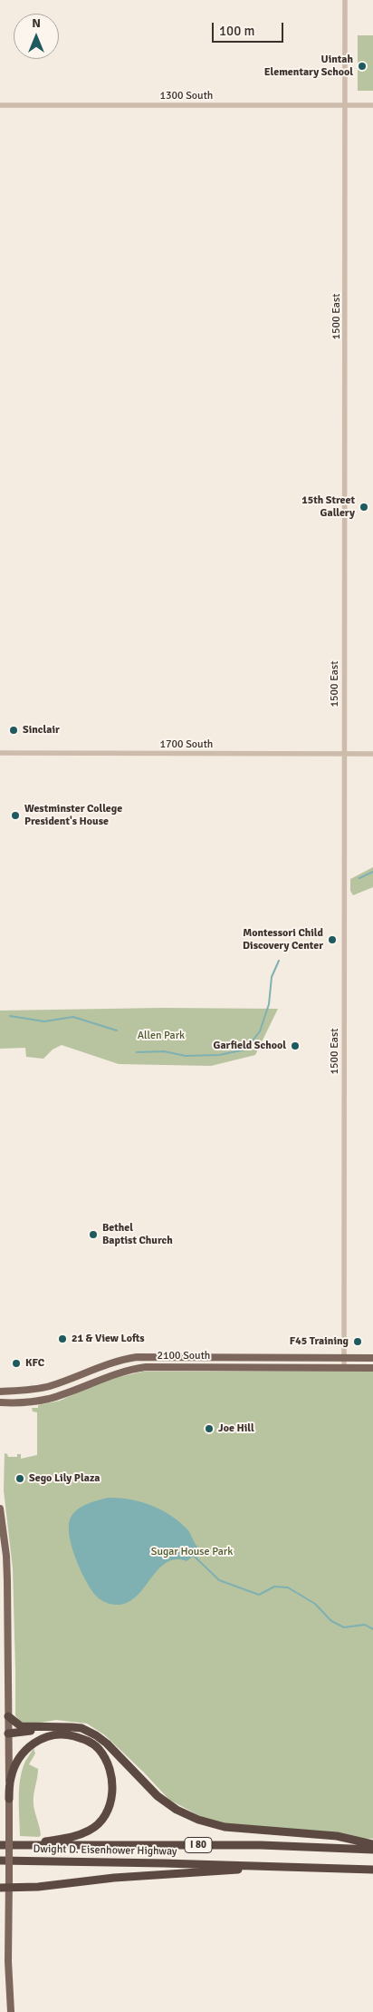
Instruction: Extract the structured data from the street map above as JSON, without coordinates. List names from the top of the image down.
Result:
{
  "streets": {
    "highway": ["I 80", "Dwight D. Eisenhower Highway"],
    "main road": ["2100 South"],
    "street": ["1300 South", "1500 East", "1700 South"]
  },
  "crossings": [
    ["1300 South", "1500 East"],
    ["1500 East", "1700 South"],
    ["1500 East", "2100 South"]
  ],
  "parks": ["Allen Park", "Sugar House Park"],
  "places": [
    "Uintah Elementary School",
    "15th Street Gallery",
    "Sinclair",
    "Westminster College President's House",
    "Montessori Child Discovery Center",
    "Garfield School",
    "Bethel Baptist Church",
    "21 & View Lofts",
    "F45 Training",
    "KFC",
    "Joe Hill",
    "Sego Lily Plaza"
  ],
  "scale_bar": "100 m",
  "north": "top"
}
